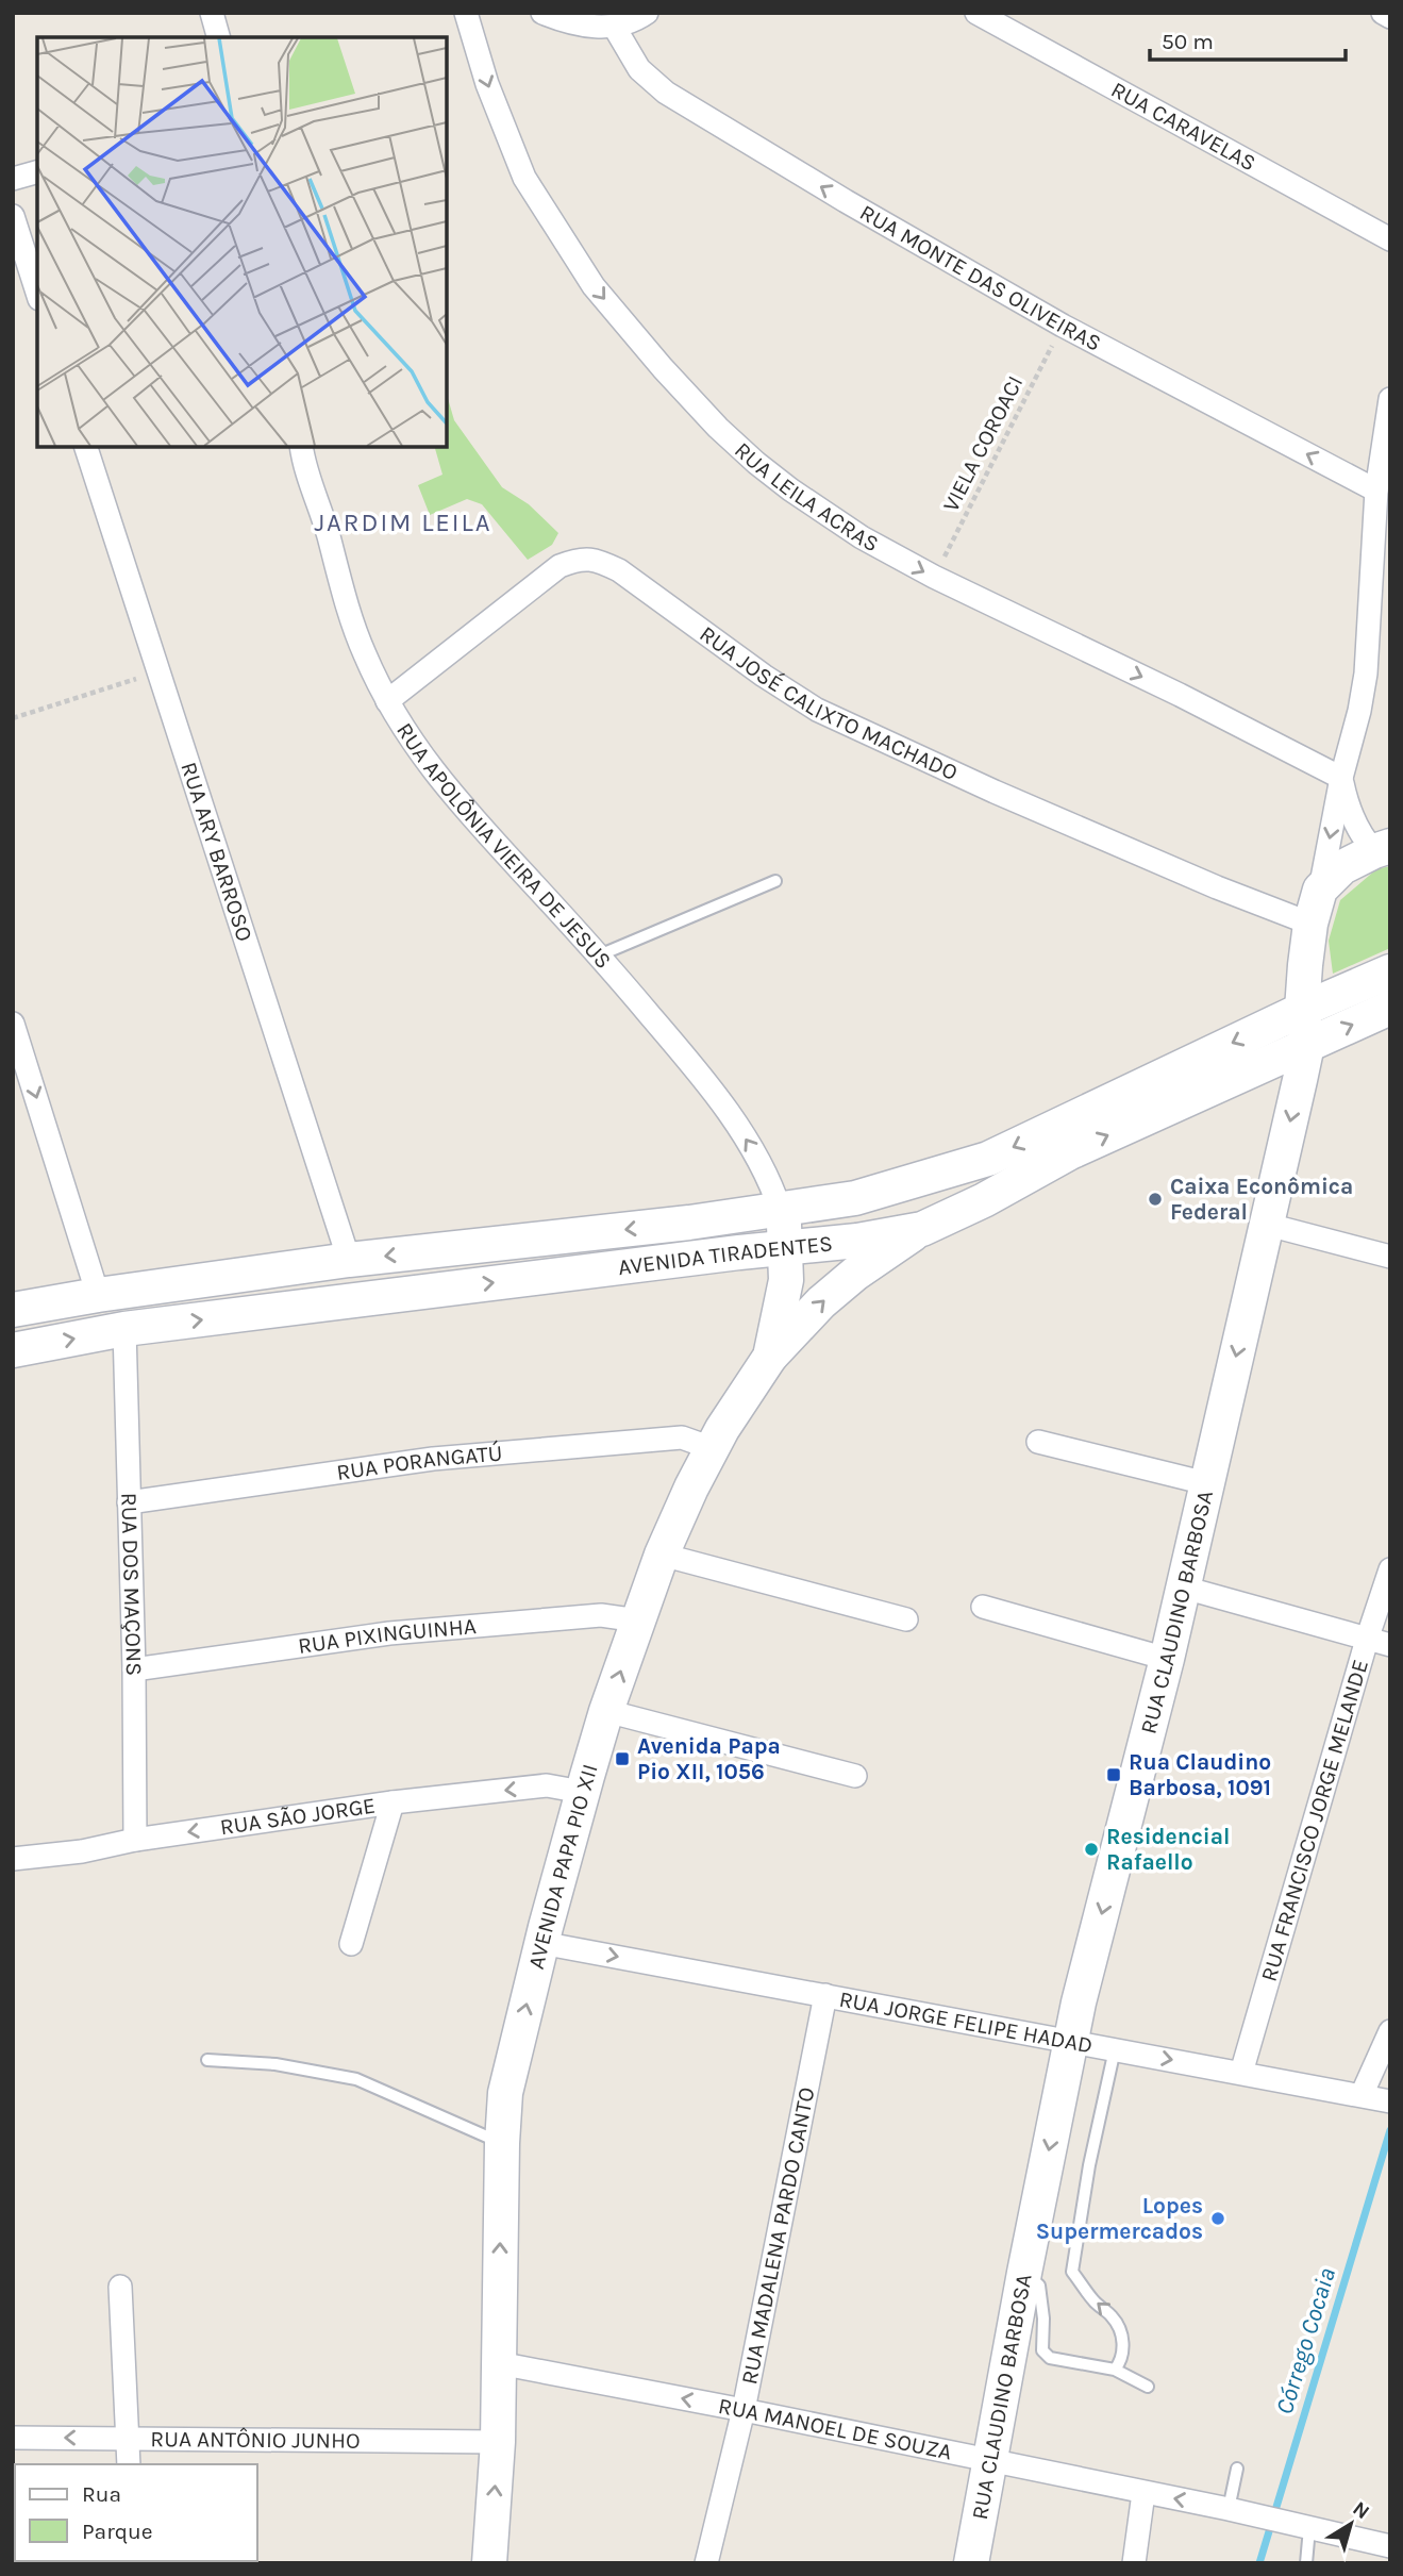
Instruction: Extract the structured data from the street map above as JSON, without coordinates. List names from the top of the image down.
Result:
{
  "streets": {
    "main road": ["AVENIDA TIRADENTES", "RUA CLAUDINO BARBOSA", "AVENIDA PAPA PIO XII"],
    "street": [
      "RUA CARAVELAS",
      "RUA MONTE DAS OLIVEIRAS",
      "RUA LEILA ACRAS",
      "RUA JOSÉ CALIXTO MACHADO",
      "RUA APOLÔNIA VIEIRA DE JESUS",
      "RUA ARY BARROSO",
      "RUA PORANGATÚ",
      "RUA DOS MAÇONS",
      "RUA PIXINGUINHA",
      "RUA SÃO JORGE",
      "RUA FRANCISCO JORGE MELANDE",
      "RUA JORGE FELIPE HADAD",
      "RUA MADALENA PARDO CANTO",
      "RUA MANOEL DE SOUZA",
      "RUA ANTÔNIO JUNHO"
    ],
    "path": ["VIELA COROACI"]
  },
  "crossings": [
    ["RUA MONTE DAS OLIVEIRAS", "VIELA COROACI"],
    ["VIELA COROACI", "RUA LEILA ACRAS"],
    ["RUA JOSÉ CALIXTO MACHADO", "RUA APOLÔNIA VIEIRA DE JESUS"],
    ["RUA JOSÉ CALIXTO MACHADO", "RUA CLAUDINO BARBOSA"],
    ["RUA APOLÔNIA VIEIRA DE JESUS", "AVENIDA TIRADENTES"],
    ["RUA APOLÔNIA VIEIRA DE JESUS", "AVENIDA PAPA PIO XII"],
    ["RUA ARY BARROSO", "AVENIDA TIRADENTES"],
    ["AVENIDA TIRADENTES", "RUA DOS MAÇONS"],
    ["AVENIDA TIRADENTES", "RUA CLAUDINO BARBOSA"],
    ["AVENIDA TIRADENTES", "AVENIDA PAPA PIO XII"],
    ["RUA PORANGATÚ", "RUA DOS MAÇONS"],
    ["RUA PORANGATÚ", "AVENIDA PAPA PIO XII"],
    ["RUA DOS MAÇONS", "RUA PIXINGUINHA"],
    ["RUA DOS MAÇONS", "RUA SÃO JORGE"],
    ["RUA CLAUDINO BARBOSA", "RUA JORGE FELIPE HADAD"],
    ["RUA CLAUDINO BARBOSA", "RUA MANOEL DE SOUZA"],
    ["RUA PIXINGUINHA", "AVENIDA PAPA PIO XII"],
    ["RUA SÃO JORGE", "AVENIDA PAPA PIO XII"],
    ["RUA FRANCISCO JORGE MELANDE", "RUA JORGE FELIPE HADAD"],
    ["AVENIDA PAPA PIO XII", "RUA JORGE FELIPE HADAD"],
    ["AVENIDA PAPA PIO XII", "RUA MANOEL DE SOUZA"],
    ["AVENIDA PAPA PIO XII", "RUA ANTÔNIO JUNHO"],
    ["RUA JORGE FELIPE HADAD", "RUA MADALENA PARDO CANTO"],
    ["RUA MADALENA PARDO CANTO", "RUA MANOEL DE SOUZA"]
  ],
  "one_way": [
    "RUA MONTE DAS OLIVEIRAS",
    "RUA LEILA ACRAS",
    "RUA CLAUDINO BARBOSA",
    "RUA SÃO JORGE",
    "AVENIDA PAPA PIO XII",
    "RUA JORGE FELIPE HADAD",
    "RUA MANOEL DE SOUZA"
  ],
  "districts": ["JARDIM LEILA"],
  "water": ["Córrego Cocaia"],
  "places": {
    "other": ["Caixa Econômica Federal", "Residencial Rafaello", "Lopes Supermercados"],
    "transit": ["Avenida Papa Pio XII, 1056", "Rua Claudino Barbosa, 1091"]
  },
  "legend": ["Rua", "Parque"],
  "scale_bar": "50 m",
  "north": "top right"
}
